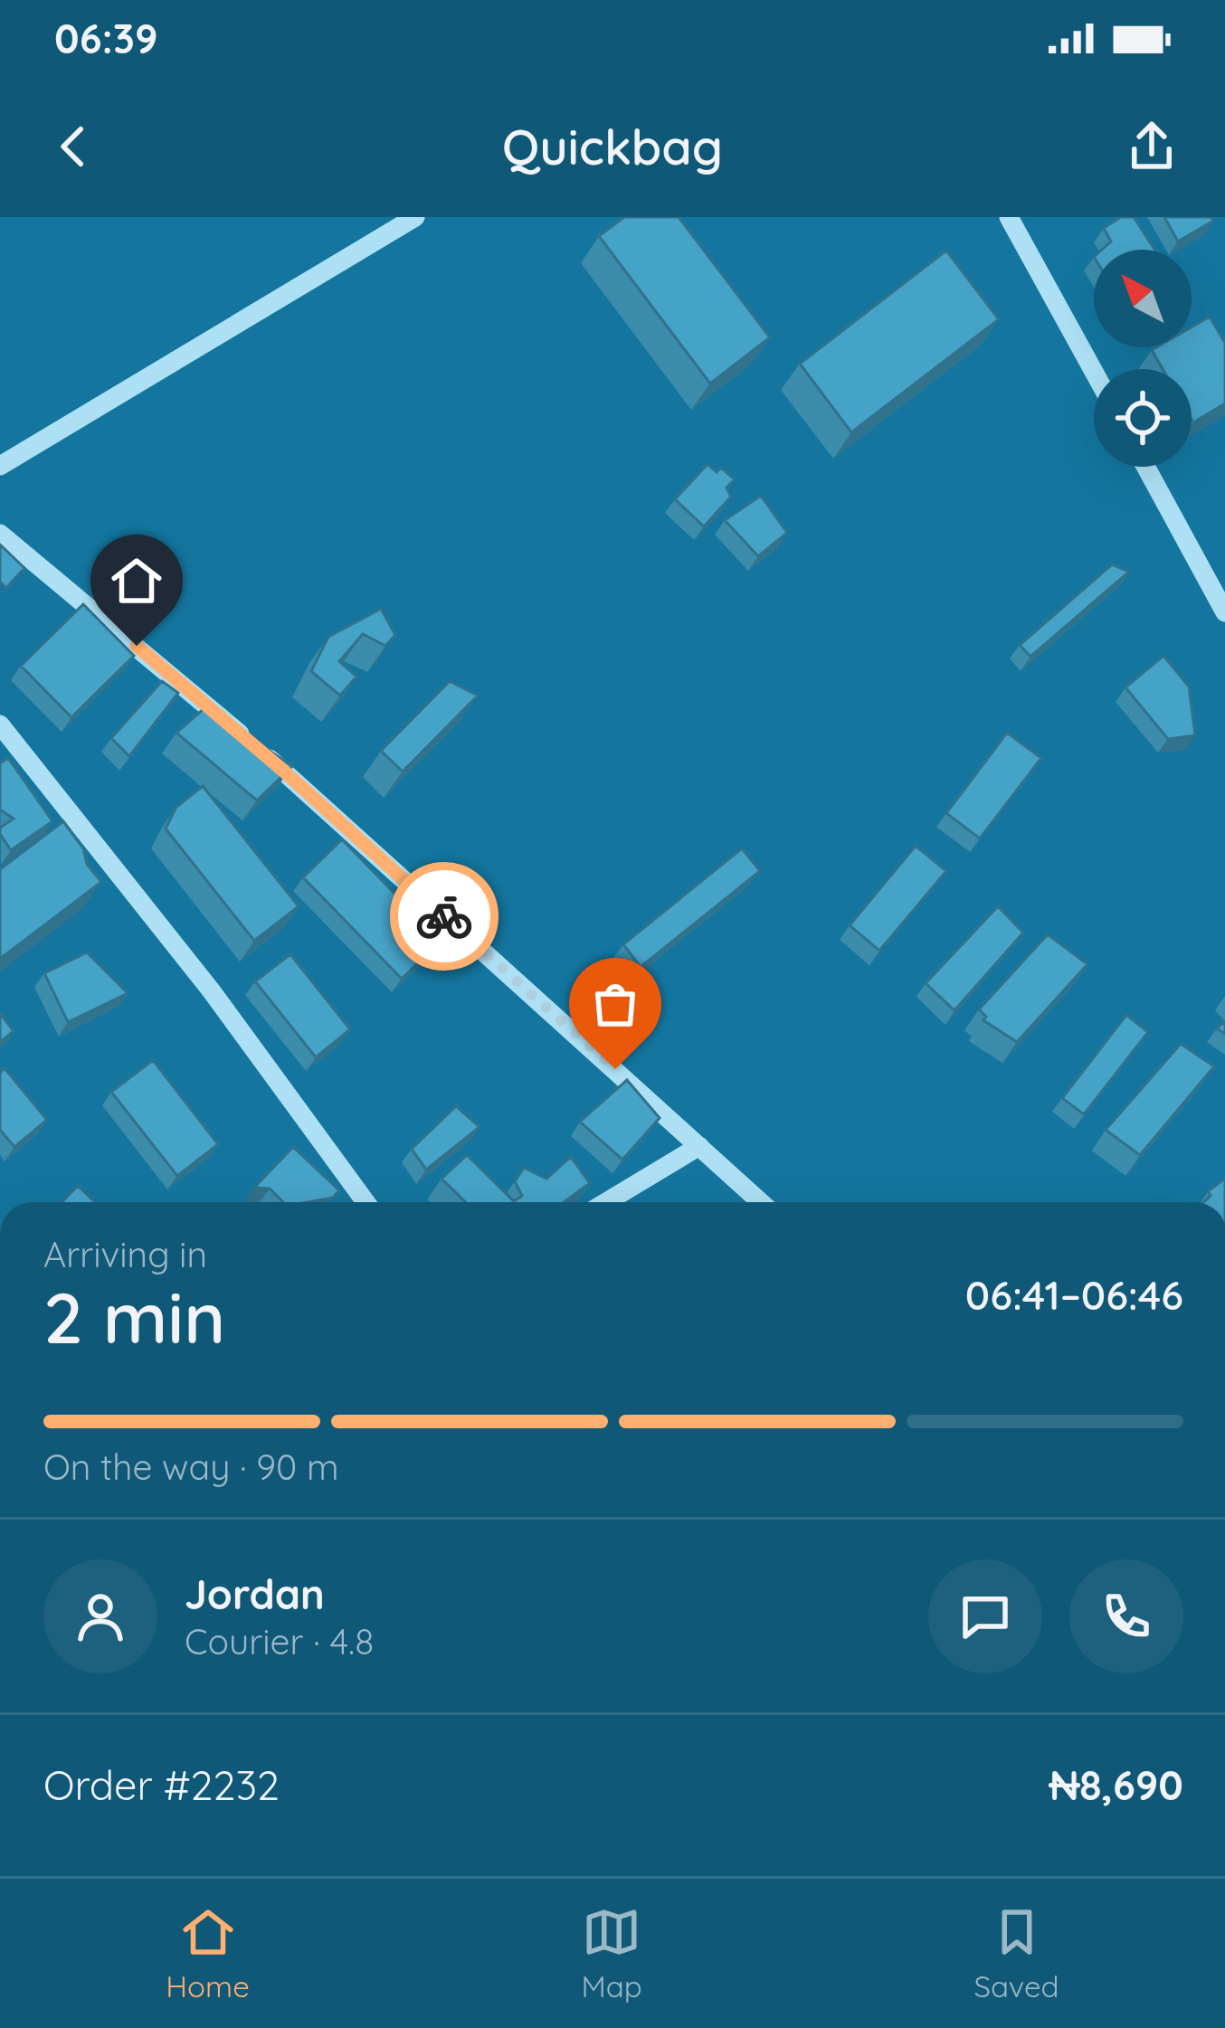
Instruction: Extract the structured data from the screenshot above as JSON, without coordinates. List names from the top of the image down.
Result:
{
  "north": "top left",
  "page": {
    "status": "06:39",
    "header": "Quickbag",
    "heading": ["2 min", "Arriving in", "06:41–06:46"],
    "panel": [
      "Jordan",
      "Courier · 4.8",
      "Order #2232",
      "₦8,690"
    ],
    "bar": "On the way · 90 m",
    "tabs": ["Home", "Map", "Saved"]
  }
}
